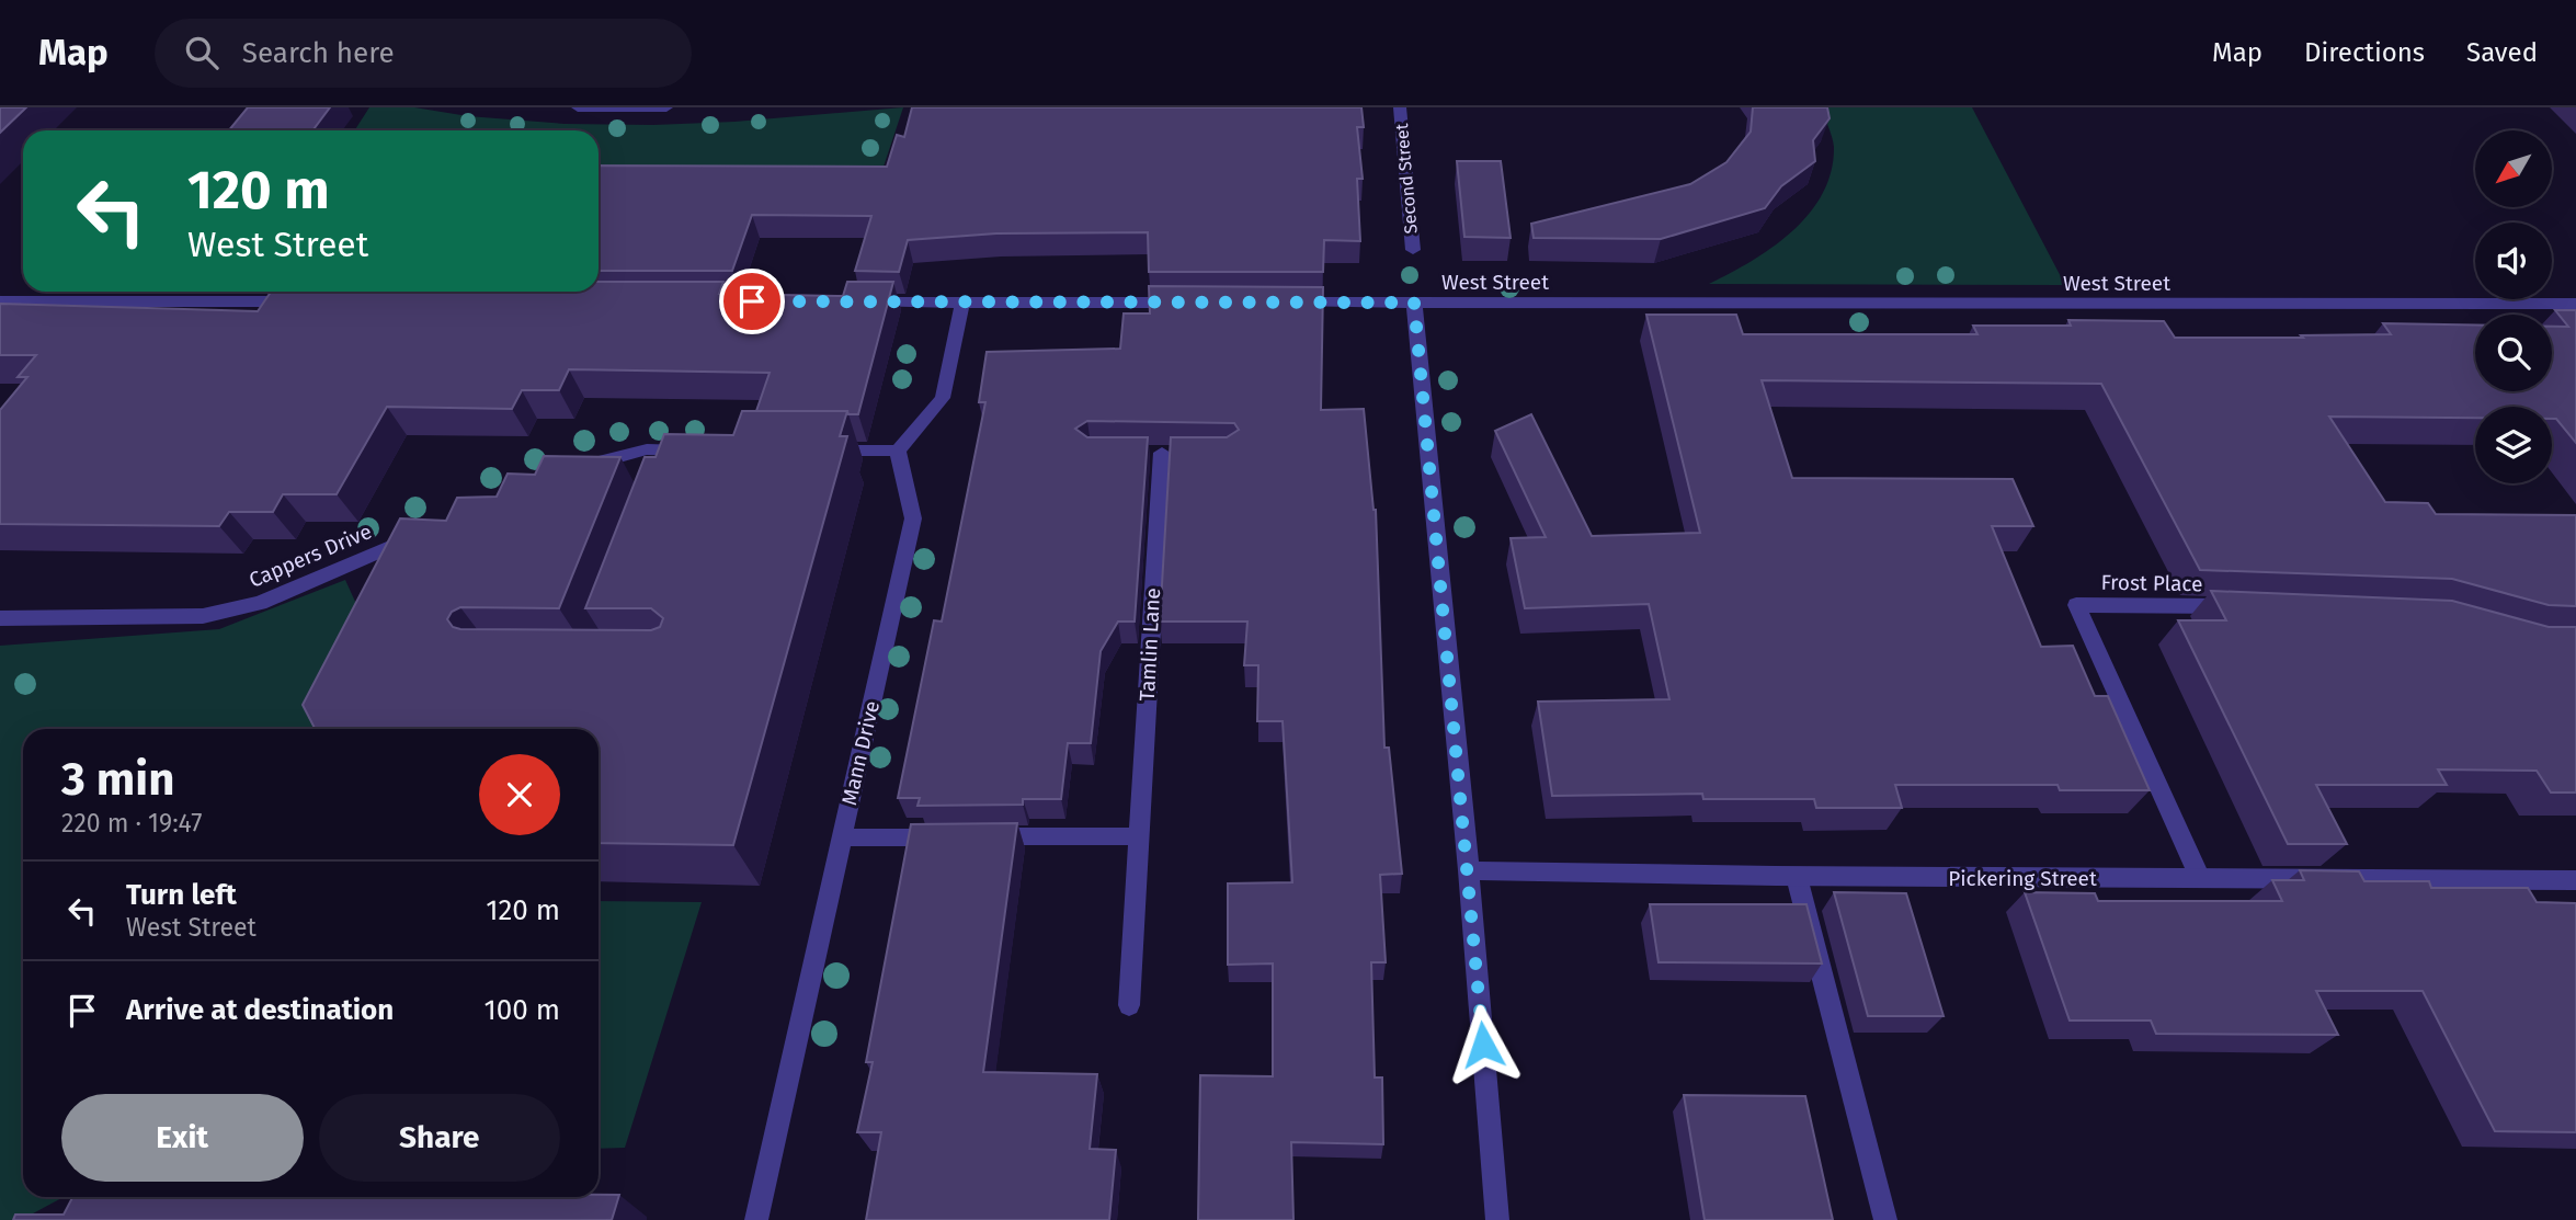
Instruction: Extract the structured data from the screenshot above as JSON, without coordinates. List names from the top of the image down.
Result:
{
  "streets": {
    "street": [
      "Second Street",
      "West Street",
      "Cappers Drive",
      "Frost Place",
      "Tamlin Lane",
      "Mann Drive",
      "Pickering Street"
    ]
  },
  "crossings": [
    ["Frost Place", "Pickering Street"]
  ],
  "north": "bottom left",
  "page": {
    "header": "Map",
    "search": "Search here",
    "nav": ["Map", "Directions", "Saved"],
    "turn": ["120 m", "West Street"],
    "heading": ["3 min", "220 m · 19:47"],
    "list": [
      {
        "name": "Turn left",
        "note": "West Street",
        "value": "120 m"
      },
      {
        "name": "Arrive at destination",
        "value": "100 m"
      }
    ],
    "buttons": ["Exit", "Share"]
  }
}
